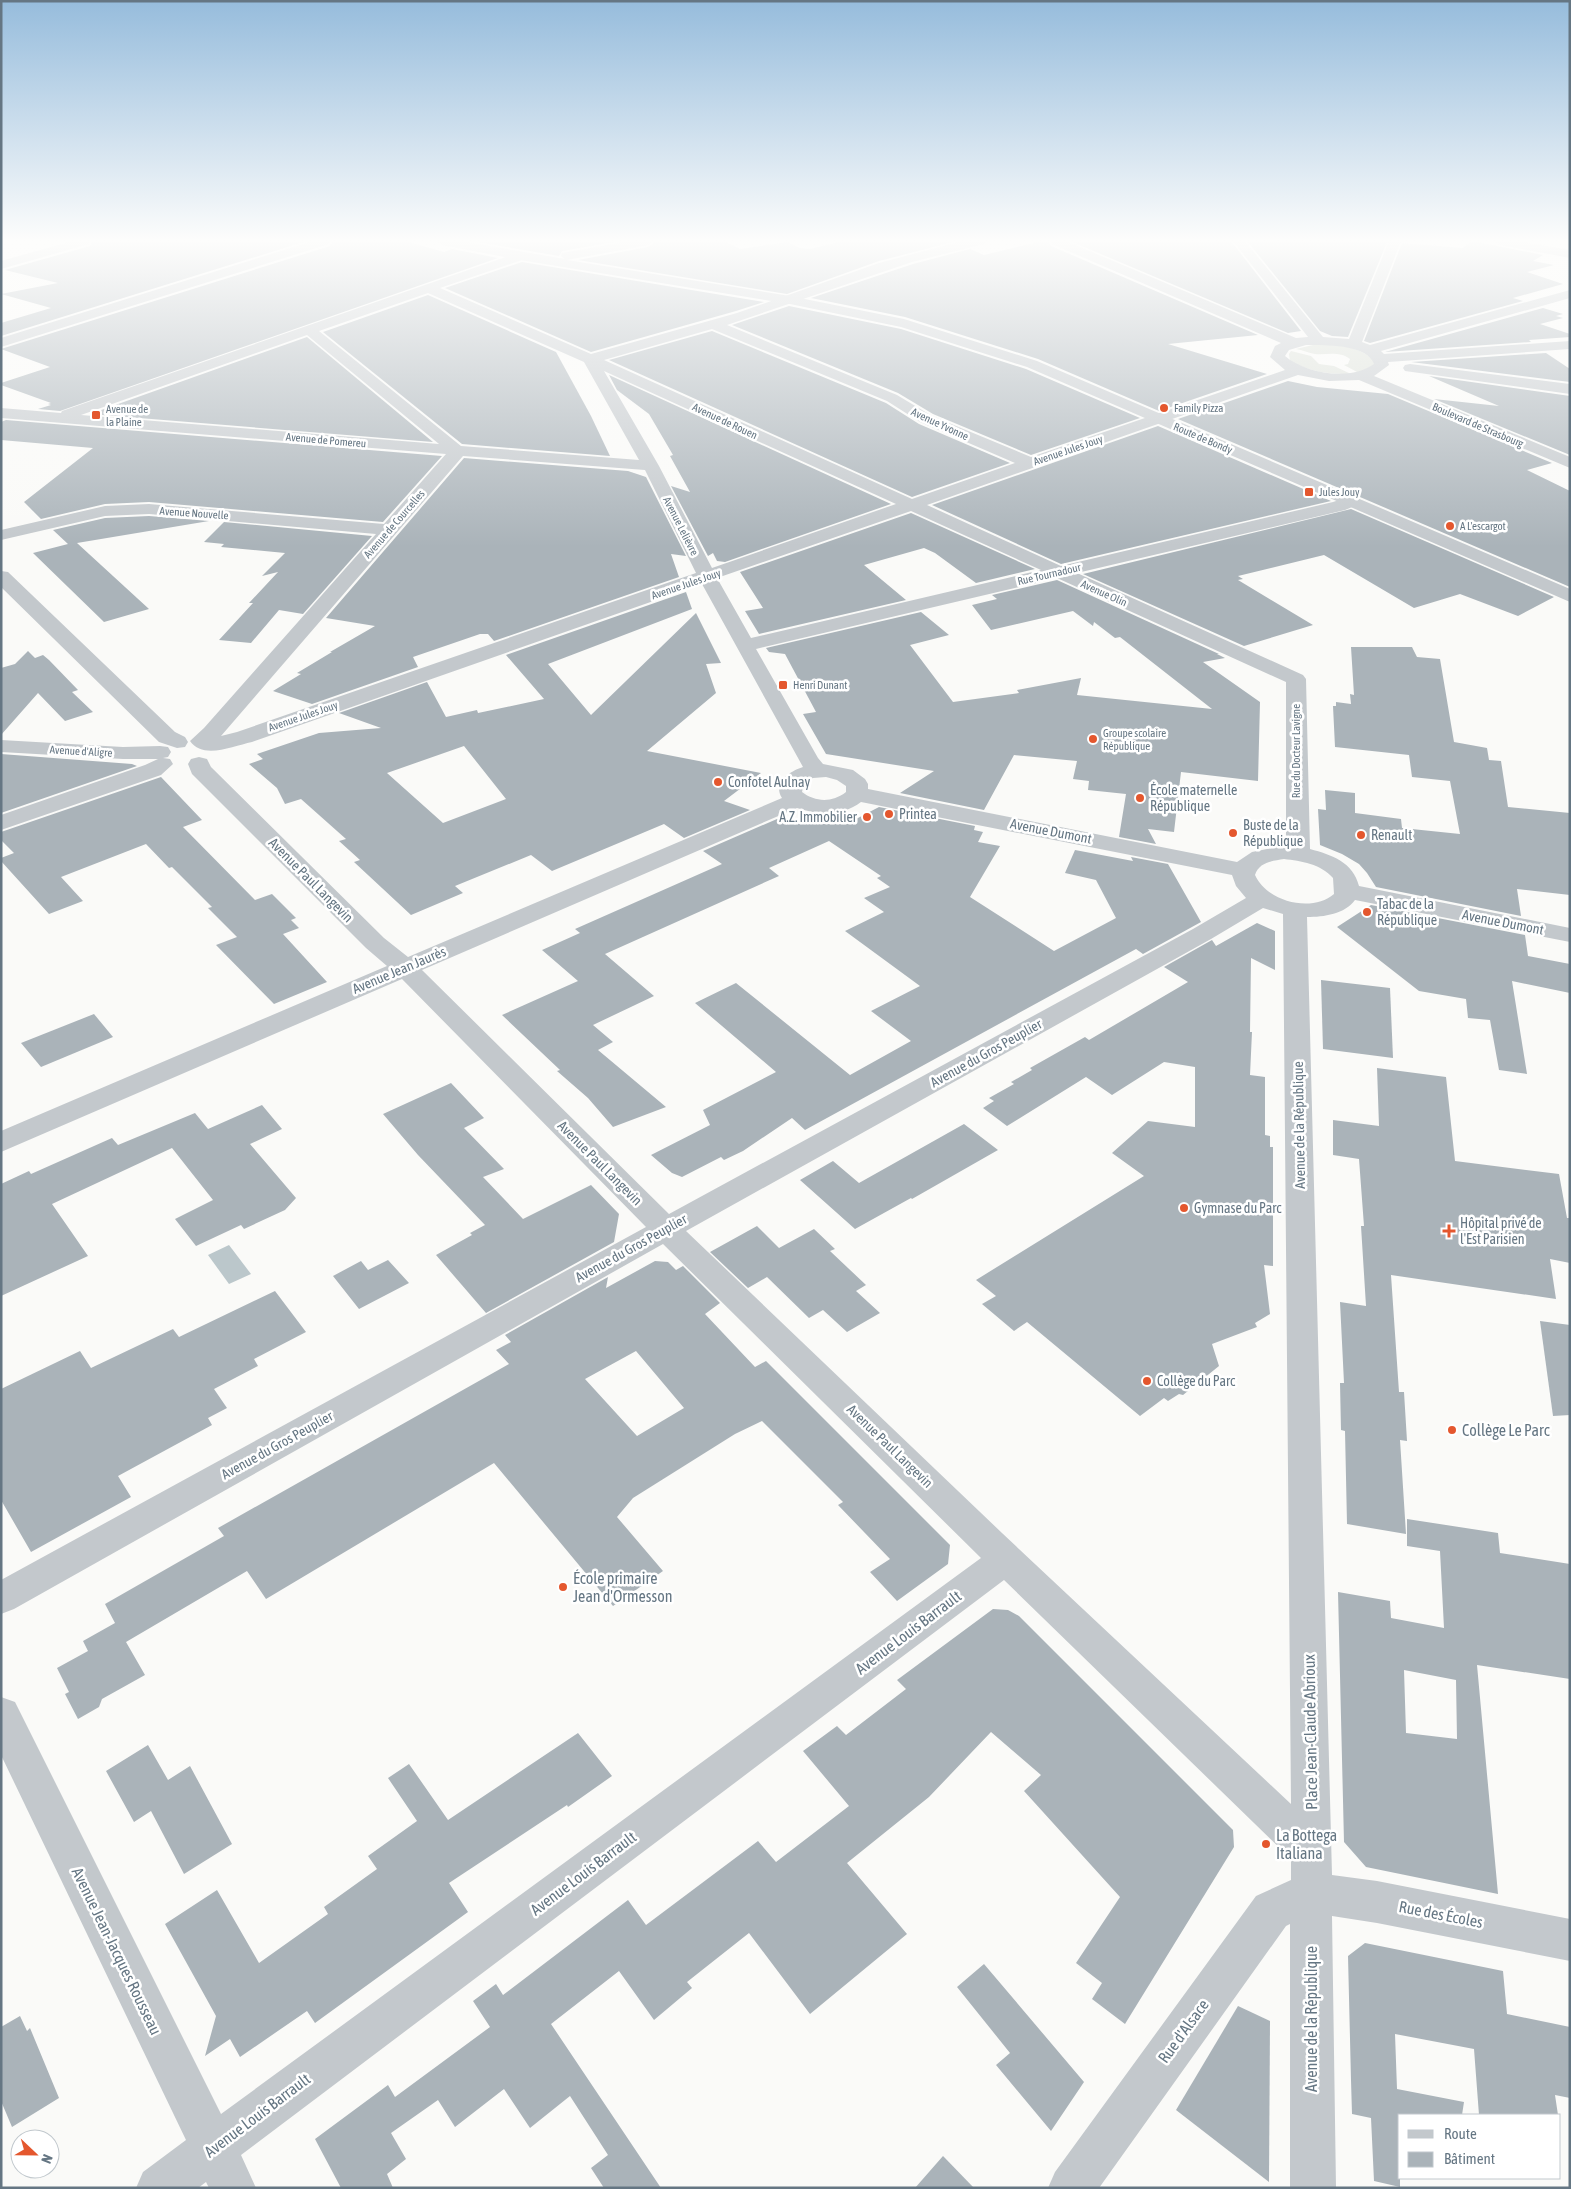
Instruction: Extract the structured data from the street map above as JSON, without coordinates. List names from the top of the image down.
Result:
{
  "streets": {
    "street": [
      "Avenue de Rouen",
      "Avenue Yvonne",
      "Boulevard de Strasbourg",
      "Route de Bondy",
      "Avenue de Pomereu",
      "Avenue Jules Jouy",
      "Avenue Nouvelle",
      "Avenue de Courcelles",
      "Avenue Lelièvre",
      "Rue Tournadour",
      "Avenue Olin",
      "Avenue d'Aligre",
      "Rue du Docteur Lavigne",
      "Avenue Dumont",
      "Avenue Paul Langevin",
      "Avenue Jean Jaurès",
      "Avenue du Gros Peuplier",
      "Avenue de la République",
      "Avenue Louis Barrault",
      "Place Jean-Claude Abrioux",
      "Rue des Écoles",
      "Avenue Jean-Jacques Rousseau",
      "Rue d'Alsace"
    ]
  },
  "crossings": [
    ["Avenue de Rouen", "Avenue Jules Jouy"],
    ["Avenue de Rouen", "Avenue Lelièvre"],
    ["Avenue de Rouen", "Avenue Olin"],
    ["Avenue Yvonne", "Avenue Jules Jouy"],
    ["Route de Bondy", "Avenue Jules Jouy"],
    ["Route de Bondy", "Rue Tournadour"],
    ["Avenue de Pomereu", "Avenue de Courcelles"],
    ["Avenue de Pomereu", "Avenue Lelièvre"],
    ["Avenue Jules Jouy", "Avenue de Courcelles"],
    ["Avenue Jules Jouy", "Avenue Lelièvre"],
    ["Avenue Jules Jouy", "Avenue Olin"],
    ["Avenue Jules Jouy", "Avenue d'Aligre"],
    ["Avenue Jules Jouy", "Avenue Paul Langevin"],
    ["Avenue Nouvelle", "Avenue de Courcelles"],
    ["Avenue de Courcelles", "Avenue Paul Langevin"],
    ["Avenue Lelièvre", "Rue Tournadour"],
    ["Rue Tournadour", "Avenue Olin"],
    ["Avenue Olin", "Rue du Docteur Lavigne"],
    ["Avenue Paul Langevin", "Avenue Jean Jaurès"],
    ["Avenue Paul Langevin", "Avenue du Gros Peuplier"],
    ["Avenue Paul Langevin", "Avenue Louis Barrault"],
    ["Avenue de la République", "Place Jean-Claude Abrioux"],
    ["Avenue de la République", "Rue des Écoles"],
    ["Avenue de la République", "Rue d'Alsace"],
    ["Avenue Louis Barrault", "Avenue Jean-Jacques Rousseau"],
    ["Rue des Écoles", "Rue d'Alsace"]
  ],
  "places": {
    "other": [
      "Family Pizza",
      "A L'escargot",
      "Groupe scolaire République",
      "Confotel Aulnay",
      "École maternelle République",
      "Printea",
      "A.Z. Immobilier",
      "Buste de la République",
      "Renault",
      "Tabac de la République",
      "Gymnase du Parc",
      "Collège du Parc",
      "Collège Le Parc",
      "École primaire Jean d'Ormesson",
      "La Bottega Italiana"
    ],
    "transit": ["Avenue de la Plaine", "Jules Jouy", "Henri Dunant"],
    "health": ["Hôpital privé de l'Est Parisien"]
  },
  "legend": ["Route", "Bâtiment"],
  "north": "right"
}
